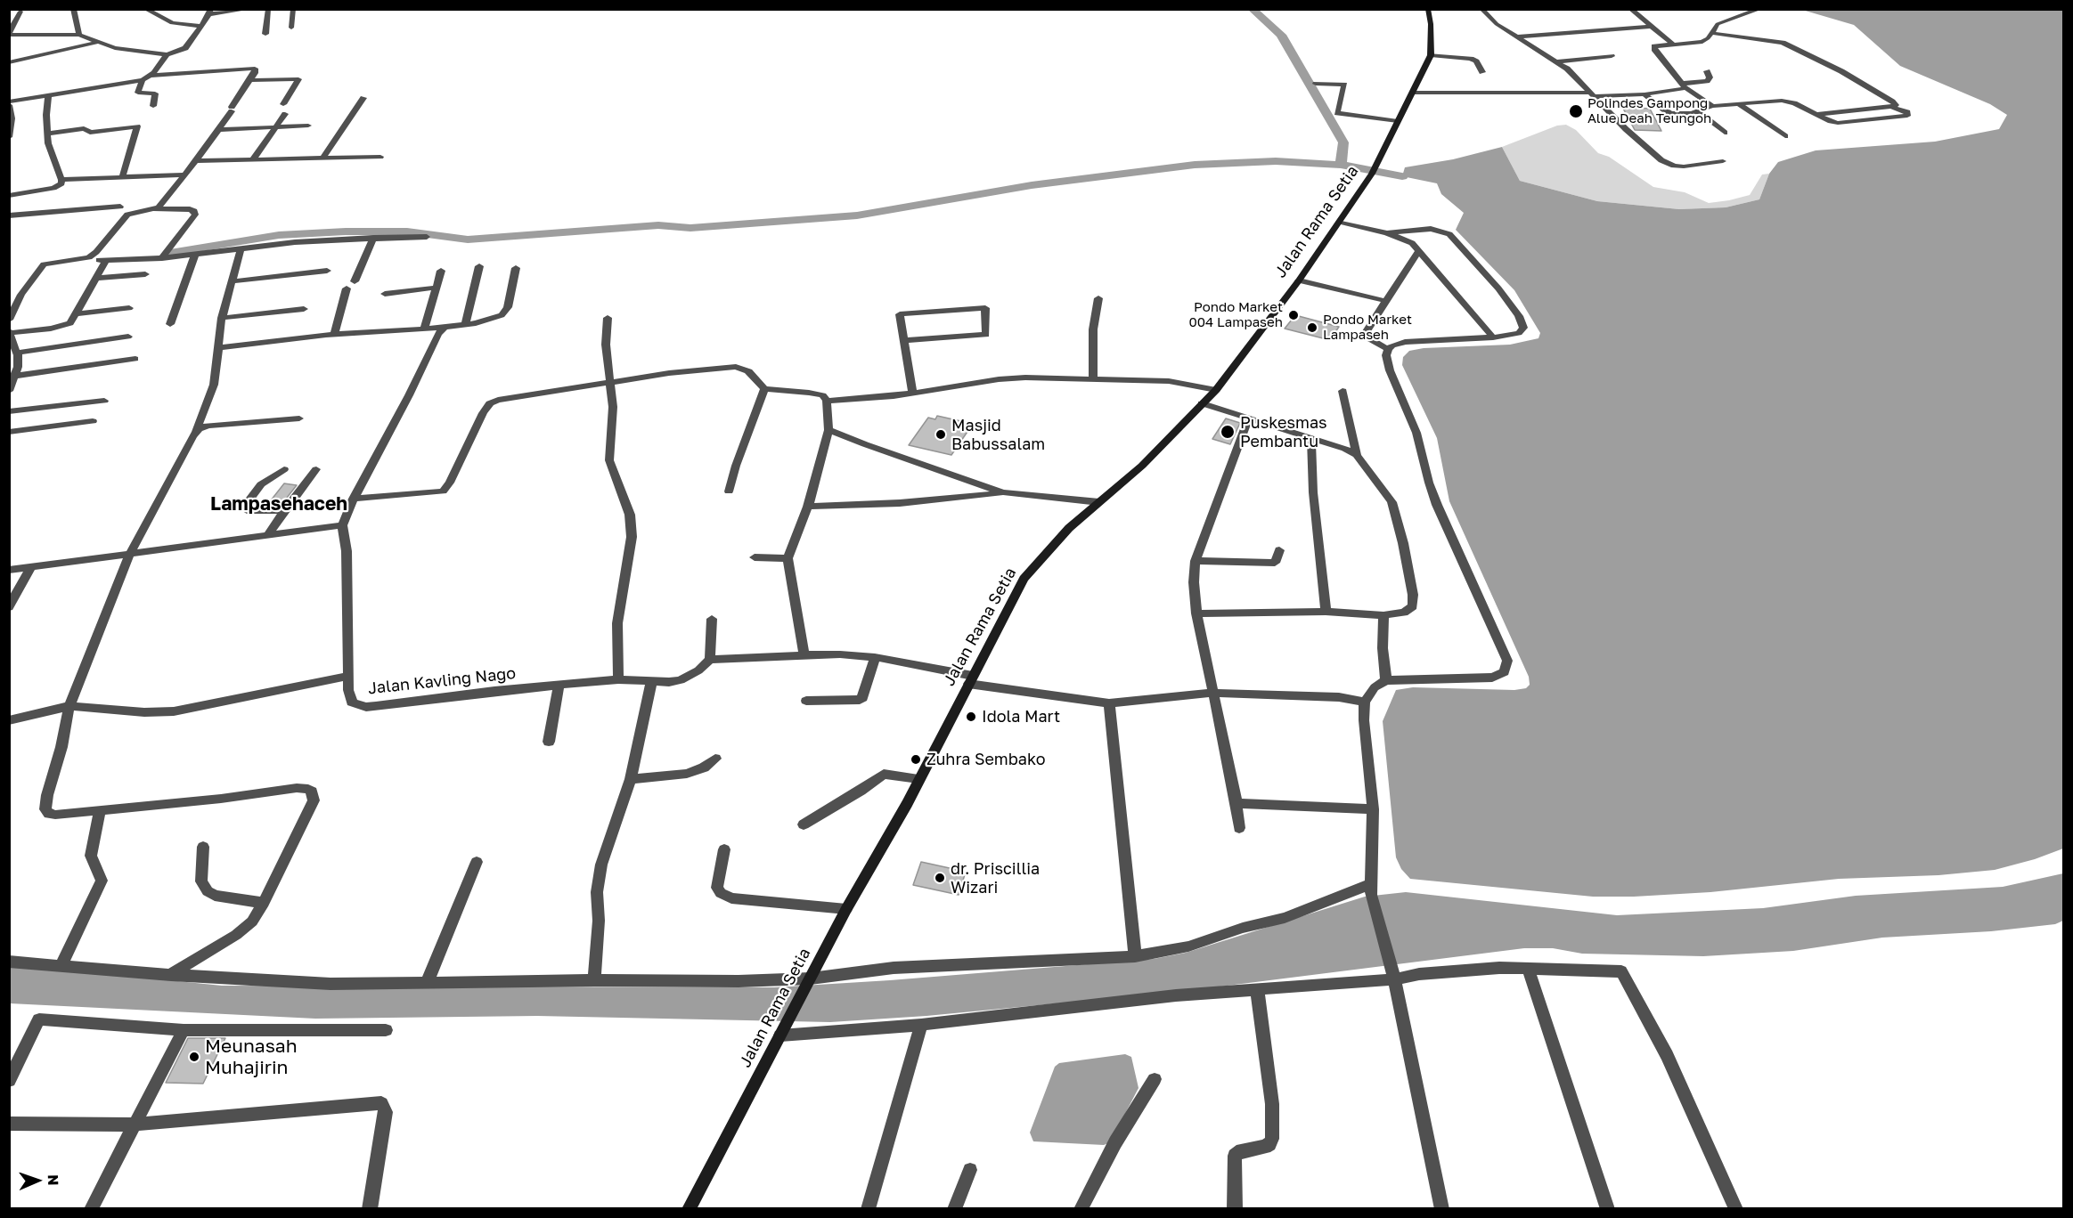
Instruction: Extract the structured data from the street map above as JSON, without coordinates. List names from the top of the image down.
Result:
{
  "streets": {
    "street": ["Jalan Rama Setia", "Jalan Kavling Nago"]
  },
  "districts": ["Lampasehaceh"],
  "places": [
    "Polindes Gampong Alue Deah Teungoh",
    "Pondo Market 004 Lampaseh",
    "Pondo Market Lampaseh",
    "Puskesmas Pembantu",
    "Masjid Babussalam",
    "Idola Mart",
    "Zuhra Sembako",
    "dr. Priscillia Wizari",
    "Meunasah Muhajirin"
  ],
  "north": "right"
}
